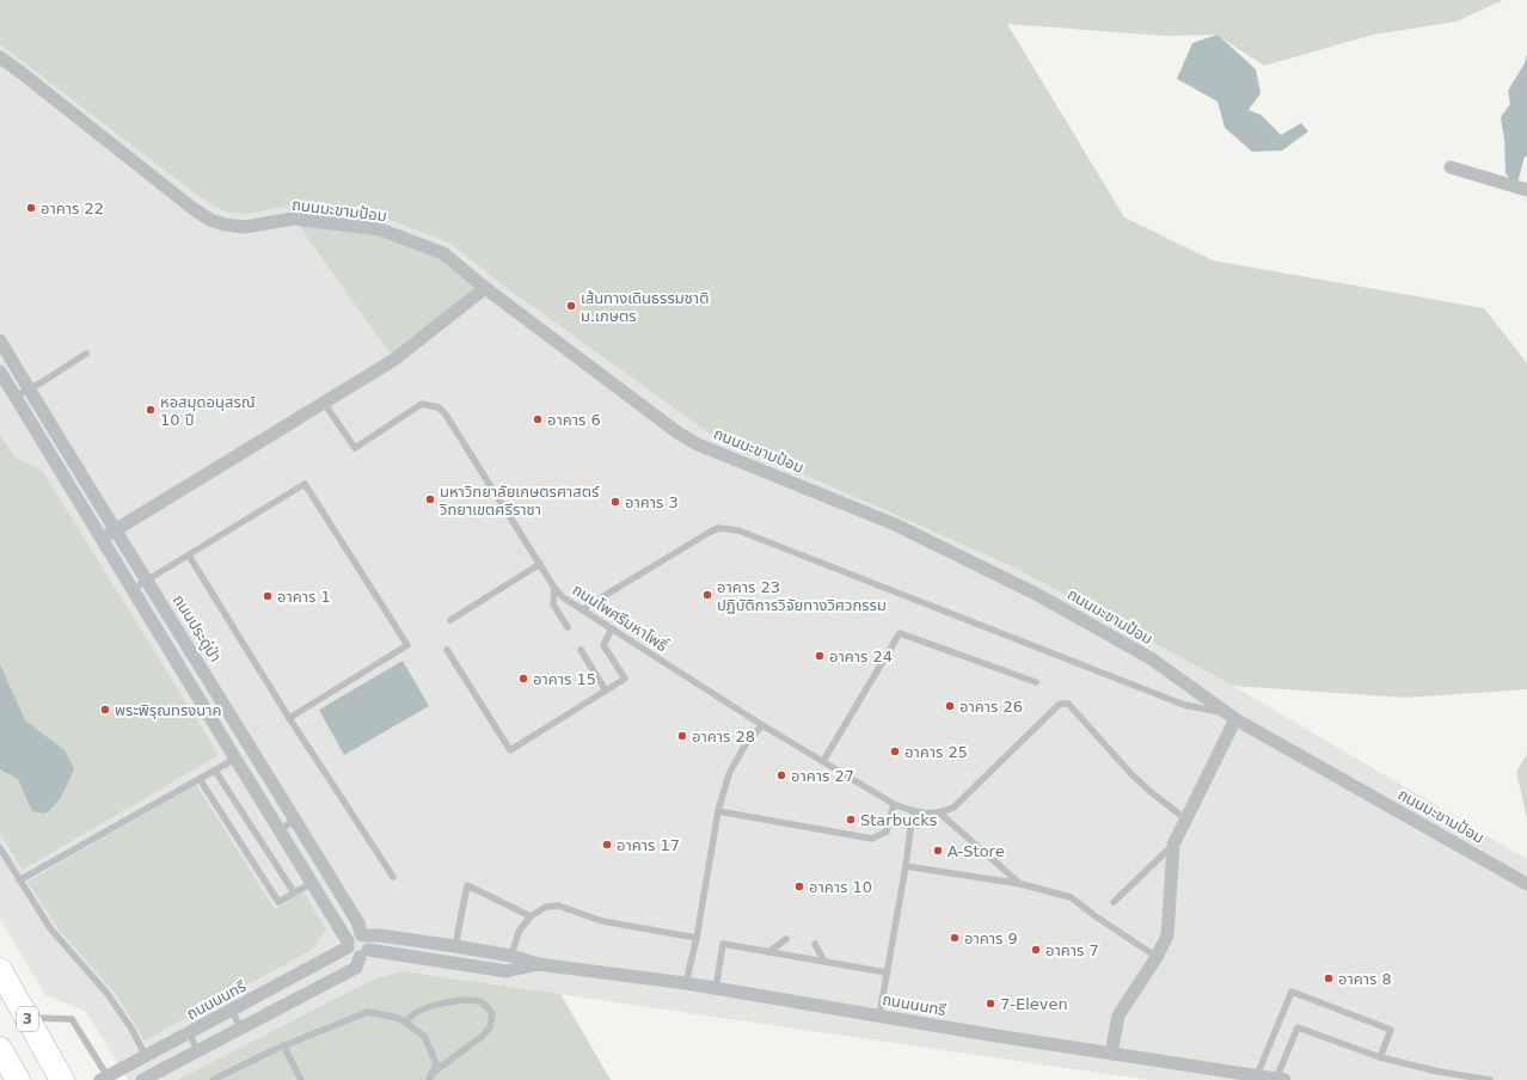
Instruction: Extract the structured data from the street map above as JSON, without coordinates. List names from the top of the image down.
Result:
{
  "streets": {
    "highway": ["3"],
    "street": ["ถนนมะขามป้อม", "ถนนประดู่ป่า", "ถนนนนทรี"],
    "lane": ["ถนนโพศรีมหาโพธิ์"]
  },
  "crossings": [
    ["ถนนประดู่ป่า", "ถนนนนทรี"]
  ],
  "places": [
    "อาคาร 22",
    "เส้นทางเดินธรรมชาติ ม.เกษตร",
    "หอสมุดอนุสรณ์ 10 ปี",
    "อาคาร 6",
    "มหาวิทยาลัยเกษตรศาสตร์ วิทยาเขตศรีราชา",
    "อาคาร 3",
    "อาคาร 23 ปฏิบัติการวิจัยทางวิศวกรรม",
    "อาคาร 1",
    "อาคาร 24",
    "อาคาร 15",
    "อาคาร 26",
    "พระพิรุณทรงนาค",
    "อาคาร 28",
    "อาคาร 25",
    "อาคาร 27",
    "Starbucks",
    "อาคาร 17",
    "A-Store",
    "อาคาร 10",
    "อาคาร 9",
    "อาคาร 7",
    "อาคาร 8",
    "7-Eleven"
  ]
}
